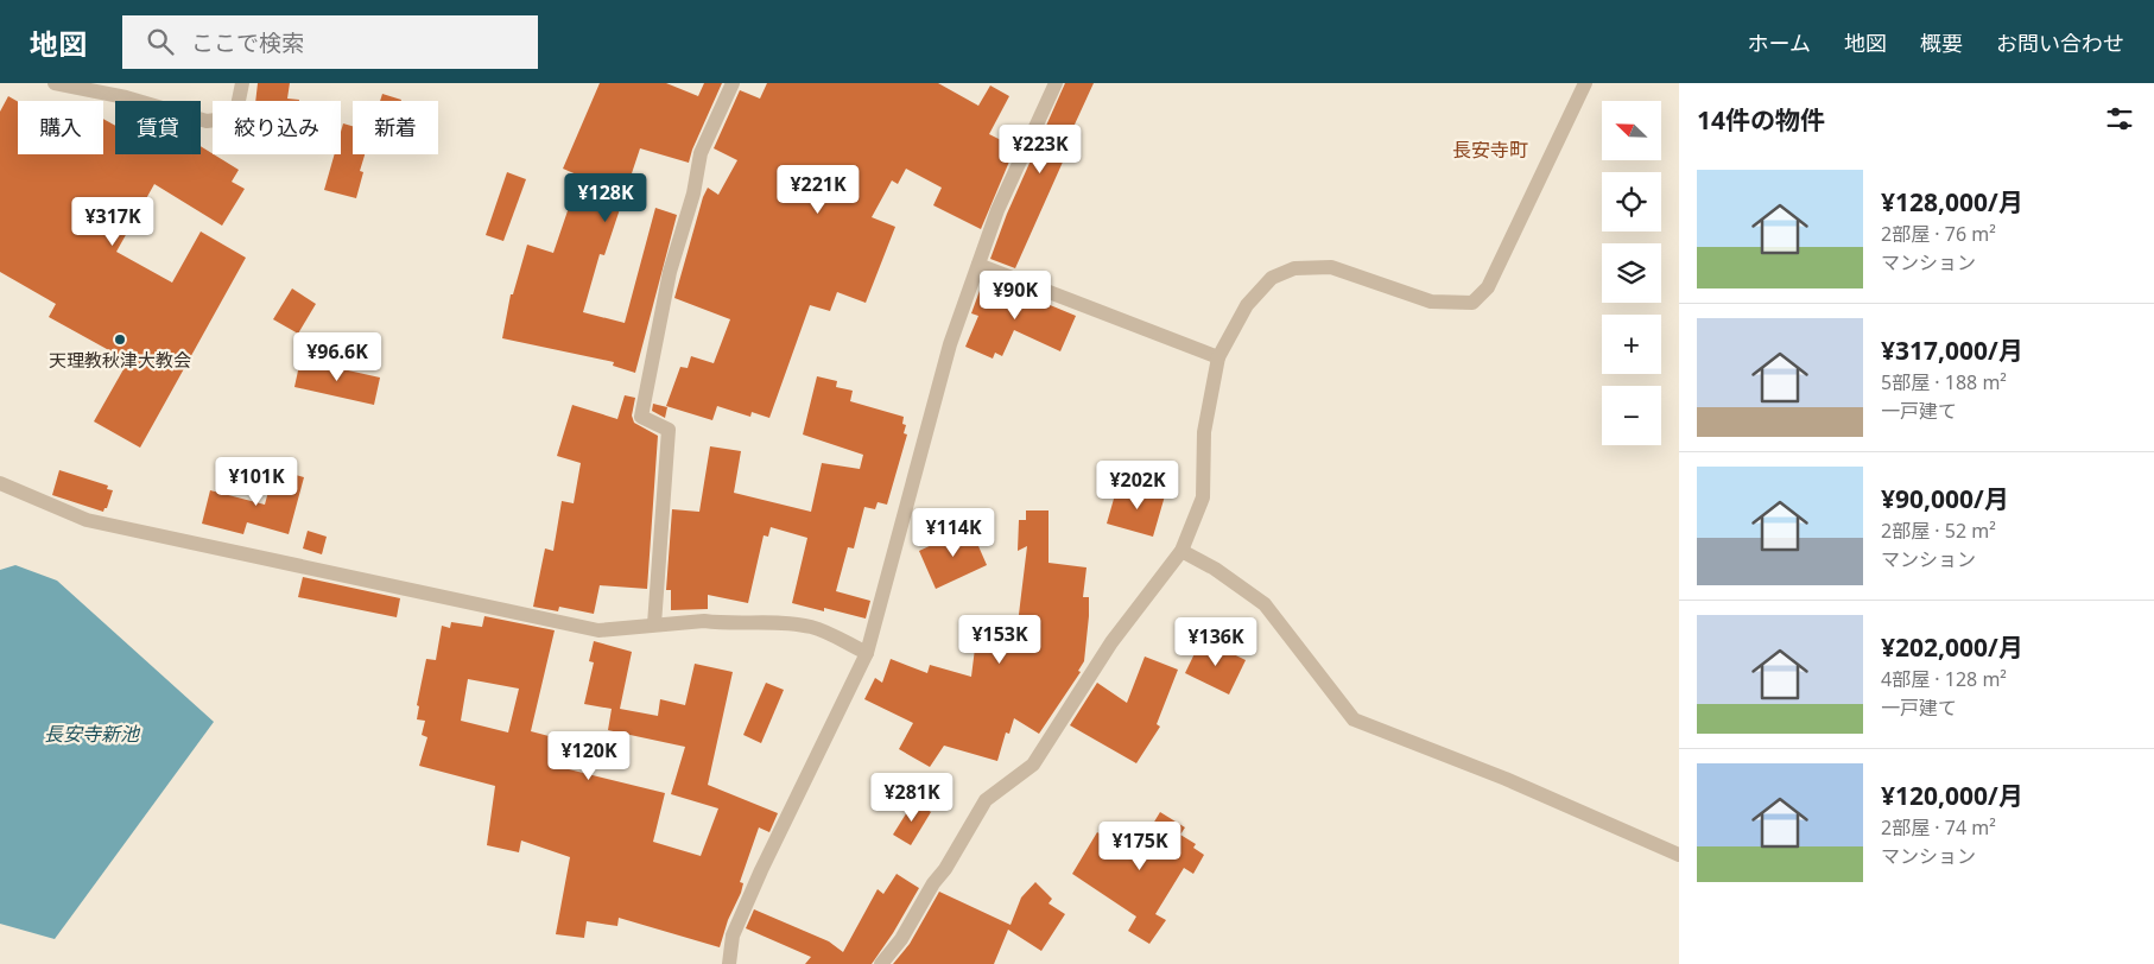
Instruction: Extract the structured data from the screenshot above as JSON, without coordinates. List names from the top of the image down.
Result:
{
  "districts": ["長安寺町"],
  "water": ["長安寺新池"],
  "places": ["天理教秋津大教会"],
  "north": "top left",
  "page": {
    "header": "地図",
    "search": "ここで検索",
    "nav": [
      "ホーム",
      "地図",
      "概要",
      "お問い合わせ"
    ],
    "heading": "14件の物件",
    "map_buttons": ["+", "−"],
    "chip": [
      "購入",
      "賃貸",
      "絞り込み",
      "新着"
    ],
    "price": [
      "¥223K",
      "¥221K",
      "¥128K",
      "¥317K",
      "¥90K",
      "¥96.6K",
      "¥101K",
      "¥202K",
      "¥114K",
      "¥153K",
      "¥136K",
      "¥120K",
      "¥281K",
      "¥175K"
    ],
    "list": [
      {
        "name": "¥128,000/月",
        "note": "2部屋 · 76 m² · マンション"
      },
      {
        "name": "¥317,000/月",
        "note": "5部屋 · 188 m² · 一戸建て"
      },
      {
        "name": "¥90,000/月",
        "note": "2部屋 · 52 m² · マンション"
      },
      {
        "name": "¥202,000/月",
        "note": "4部屋 · 128 m² · 一戸建て"
      },
      {
        "name": "¥120,000/月",
        "note": "2部屋 · 74 m² · マンション"
      }
    ]
  }
}
